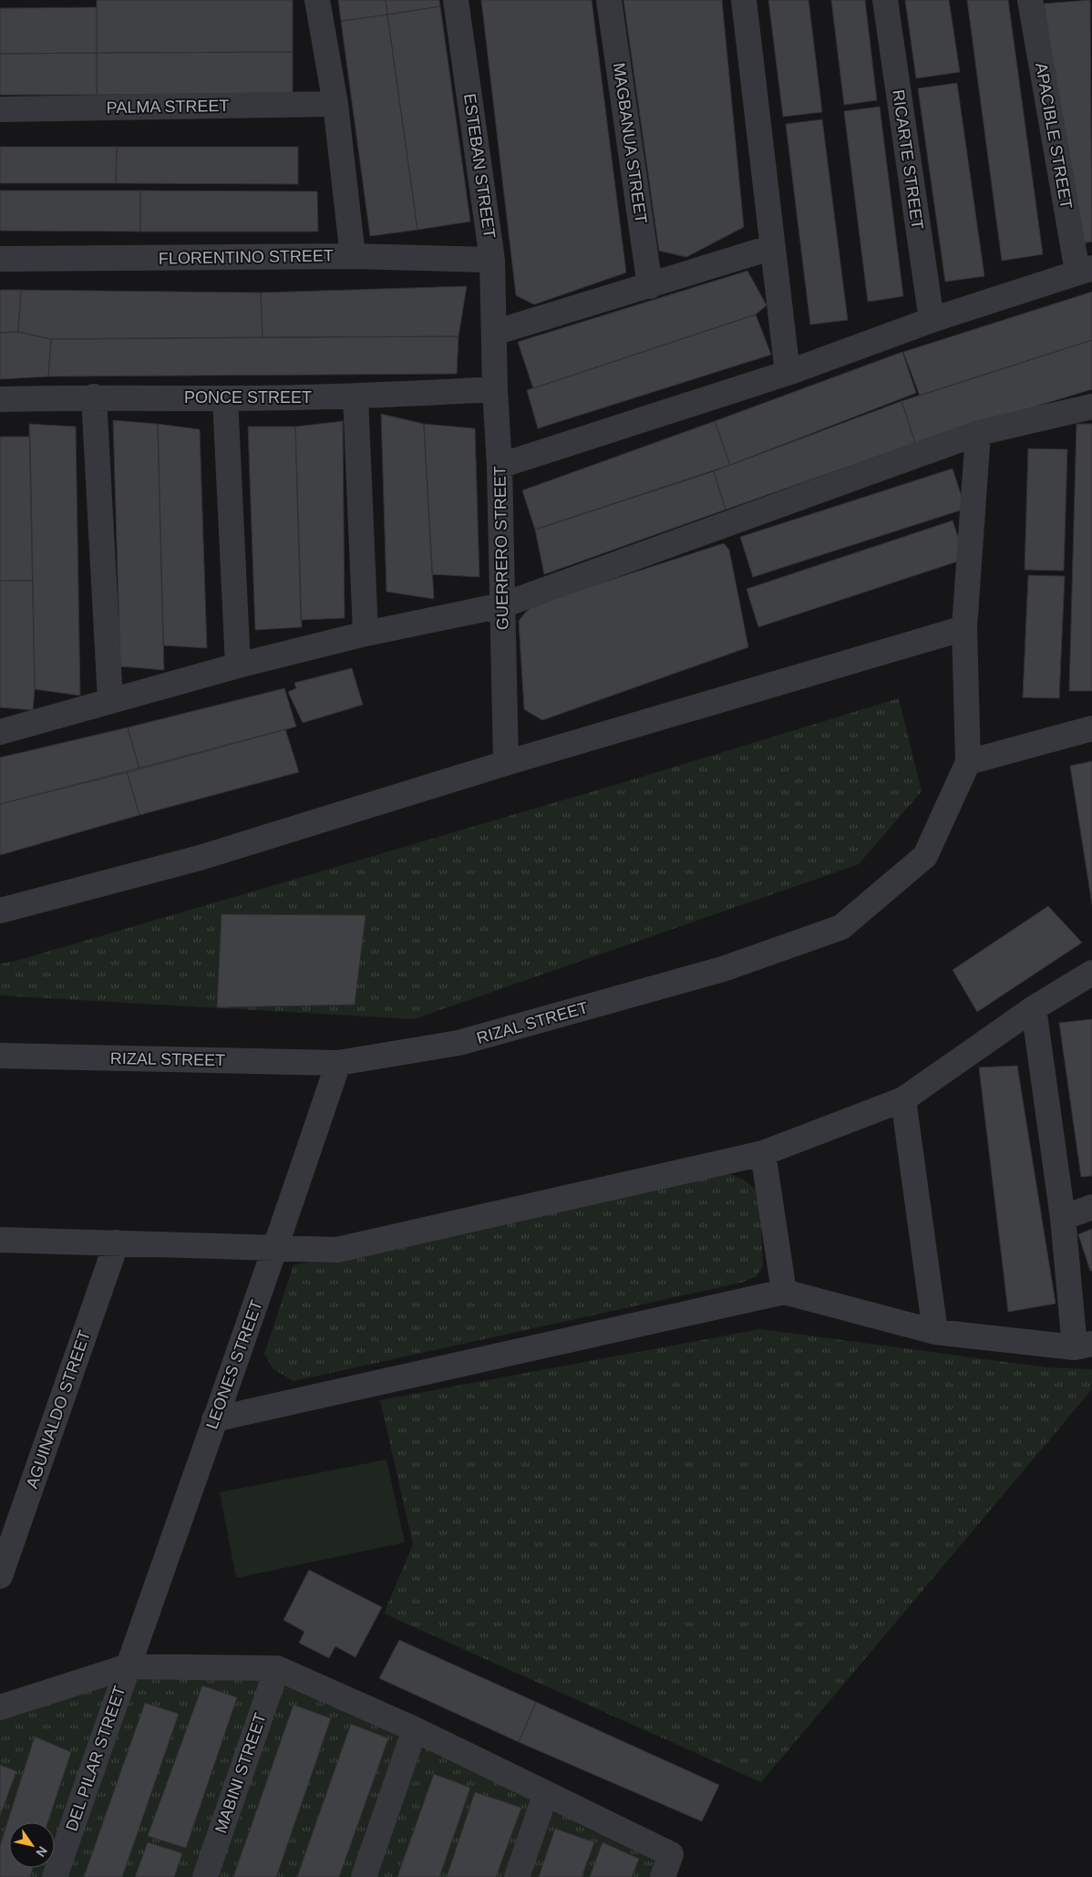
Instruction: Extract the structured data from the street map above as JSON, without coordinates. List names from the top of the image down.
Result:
{
  "streets": {
    "street": [
      "PALMA STREET",
      "APACIBLE STREET",
      "MAGBANUA STREET",
      "RICARTE STREET",
      "ESTEBAN STREET",
      "FLORENTINO STREET",
      "PONCE STREET",
      "GUERRERO STREET",
      "RIZAL STREET",
      "LEONES STREET",
      "AGUINALDO STREET",
      "DEL PILAR STREET",
      "MABINI STREET"
    ]
  },
  "crossings": [
    ["ESTEBAN STREET", "FLORENTINO STREET"],
    ["ESTEBAN STREET", "GUERRERO STREET"],
    ["PONCE STREET", "GUERRERO STREET"],
    ["RIZAL STREET", "LEONES STREET"],
    ["LEONES STREET", "DEL PILAR STREET"]
  ],
  "north": "bottom right"
}
